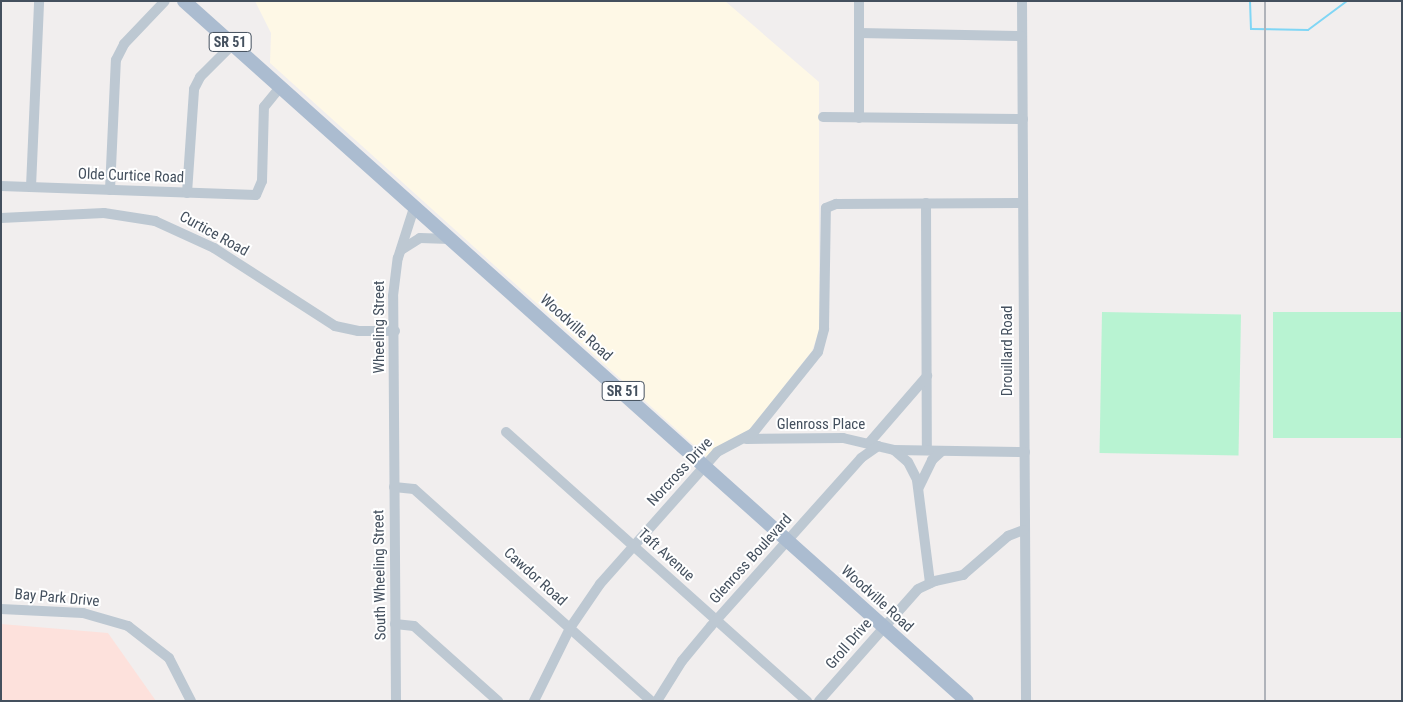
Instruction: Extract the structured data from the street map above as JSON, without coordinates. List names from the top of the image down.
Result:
{
  "streets": {
    "main road": ["SR 51", "Woodville Road"],
    "street": [
      "Olde Curtice Road",
      "Curtice Road",
      "Wheeling Street",
      "Drouillard Road",
      "Glenross Place",
      "Norcross Drive",
      "Taft Avenue",
      "Glenross Boulevard",
      "South Wheeling Street",
      "Cawdor Road",
      "Bay Park Drive",
      "Groll Drive"
    ]
  },
  "crossings": [
    ["Olde Curtice Road", "Woodville Road"],
    ["Curtice Road", "Wheeling Street"],
    ["Wheeling Street", "Woodville Road"],
    ["Wheeling Street", "South Wheeling Street"],
    ["Woodville Road", "Norcross Drive"],
    ["Woodville Road", "Glenross Boulevard"],
    ["Woodville Road", "Groll Drive"],
    ["Drouillard Road", "Groll Drive"],
    ["Glenross Place", "Norcross Drive"],
    ["Glenross Place", "Glenross Boulevard"],
    ["Norcross Drive", "Taft Avenue"],
    ["Norcross Drive", "Cawdor Road"],
    ["Taft Avenue", "Glenross Boulevard"],
    ["South Wheeling Street", "Cawdor Road"]
  ]
}
